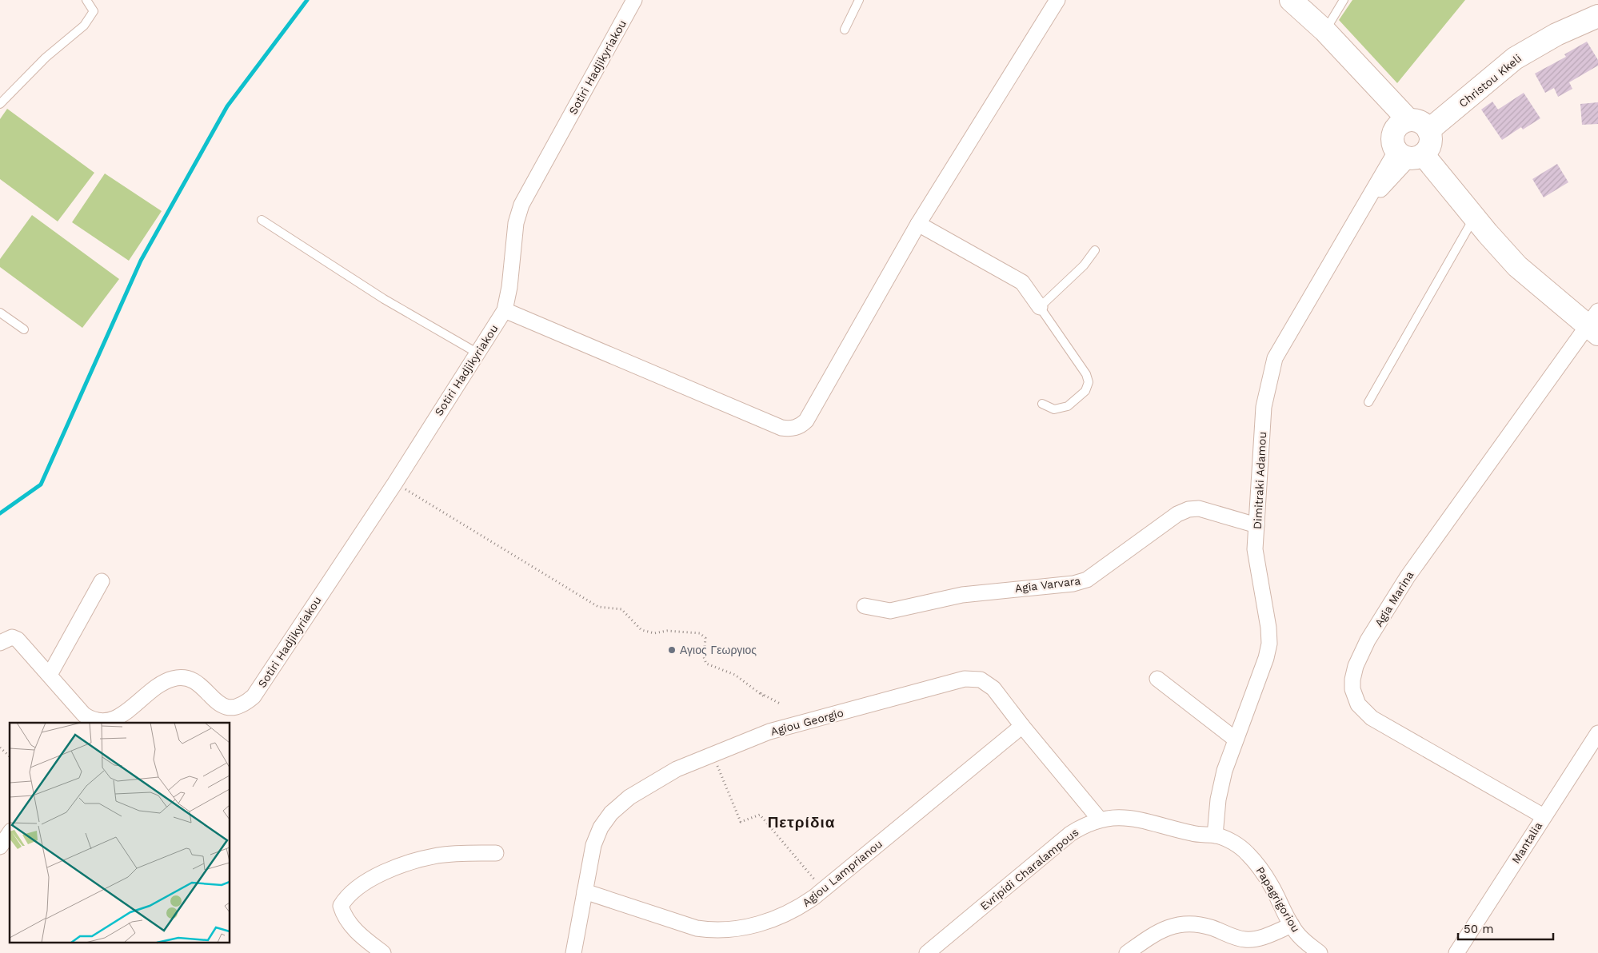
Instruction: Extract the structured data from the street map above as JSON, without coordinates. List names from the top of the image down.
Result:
{
  "streets": {
    "main road": ["Christou Kkeli"],
    "street": [
      "Sotiri Hadjikyriakou",
      "Dimitraki Adamou",
      "Agia Varvara",
      "Agia Marina",
      "Agiou Georgio",
      "Mantalia",
      "Evripidi Charalampous",
      "Agiou Lamprianou",
      "Papagrigoriou"
    ]
  },
  "crossings": [
    ["Christou Kkeli", "Dimitraki Adamou"],
    ["Dimitraki Adamou", "Agia Varvara"],
    ["Dimitraki Adamou", "Evripidi Charalampous"],
    ["Dimitraki Adamou", "Papagrigoriou"],
    ["Agia Marina", "Mantalia"],
    ["Agiou Georgio", "Evripidi Charalampous"],
    ["Agiou Georgio", "Agiou Lamprianou"],
    ["Evripidi Charalampous", "Papagrigoriou"]
  ],
  "districts": ["Πετρίδια"],
  "places": ["Αγιος Γεωργιος"],
  "scale_bar": "50 m"
}
